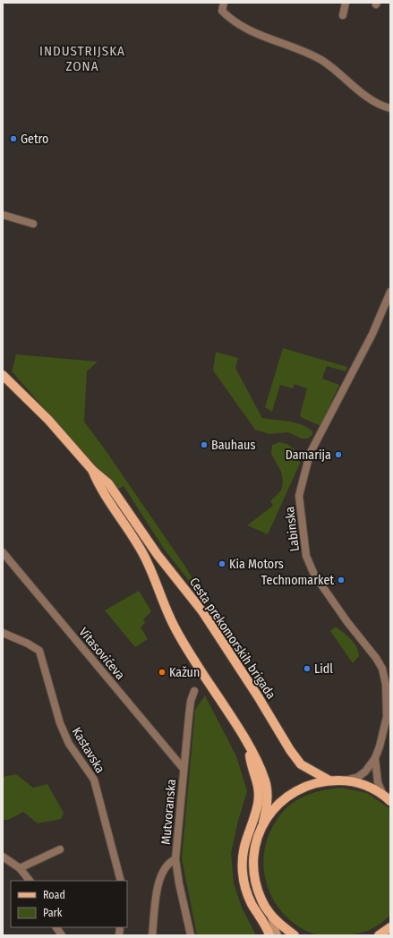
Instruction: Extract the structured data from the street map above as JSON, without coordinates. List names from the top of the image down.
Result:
{
  "streets": {
    "main road": ["Cesta prekomorskih brigada"],
    "street": [
      "Labinska",
      "Vitasovićeva",
      "Kastavska",
      "Mutvoranska"
    ]
  },
  "crossings": [
    ["Vitasovićeva", "Mutvoranska"]
  ],
  "districts": ["INDUSTRIJSKA ZONA"],
  "places": [
    "Getro",
    "Bauhaus",
    "Damarija",
    "Kia Motors",
    "Technomarket",
    "Lidl",
    "Kažun"
  ],
  "legend": ["Road", "Park"]
}
